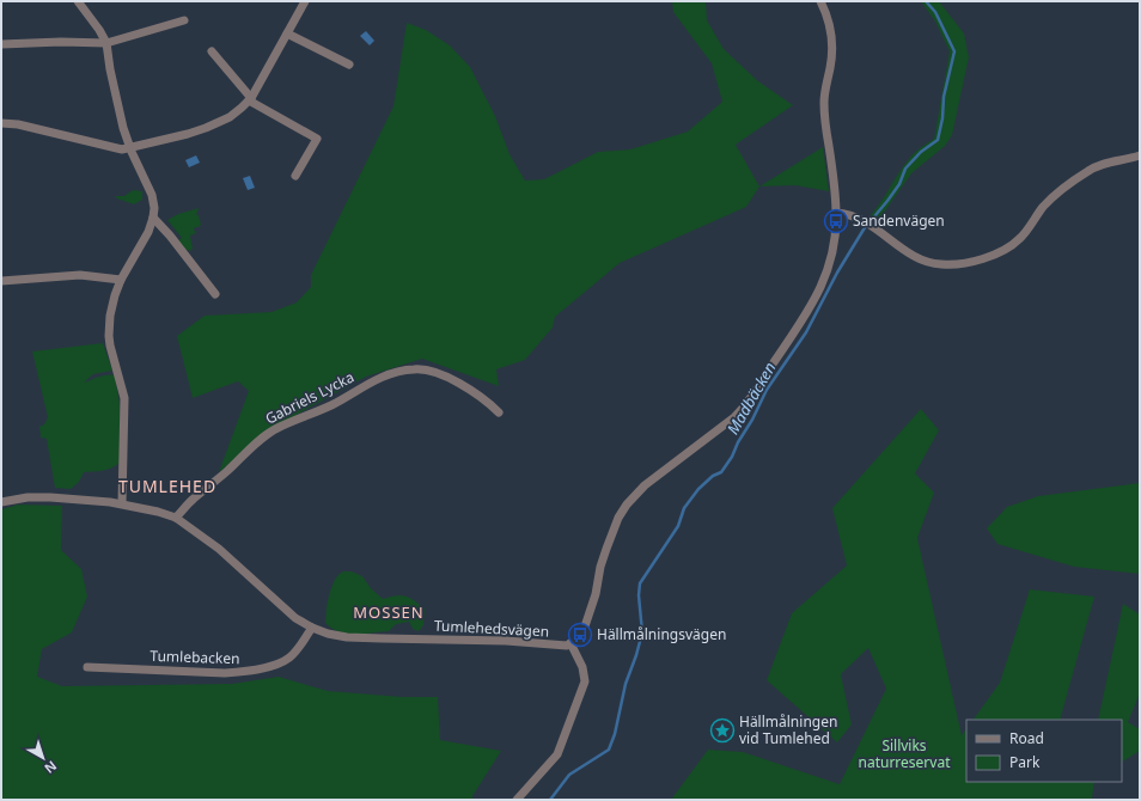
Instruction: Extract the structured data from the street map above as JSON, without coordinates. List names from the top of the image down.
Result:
{
  "streets": {
    "street": ["Gabriels Lycka", "Tumlehedsvägen", "Tumlebacken"]
  },
  "crossings": [
    ["Gabriels Lycka", "Tumlehedsvägen"],
    ["Tumlehedsvägen", "Tumlebacken"]
  ],
  "districts": ["TUMLEHED", "MOSSEN"],
  "water": ["Madbäcken"],
  "parks": ["Sillviks naturreservat"],
  "places": {
    "bus stop": ["Sandenvägen", "Hällmålningsvägen"],
    "place": ["Hällmålningen vid Tumlehed"]
  },
  "legend": ["Road", "Park"],
  "north": "bottom right"
}
